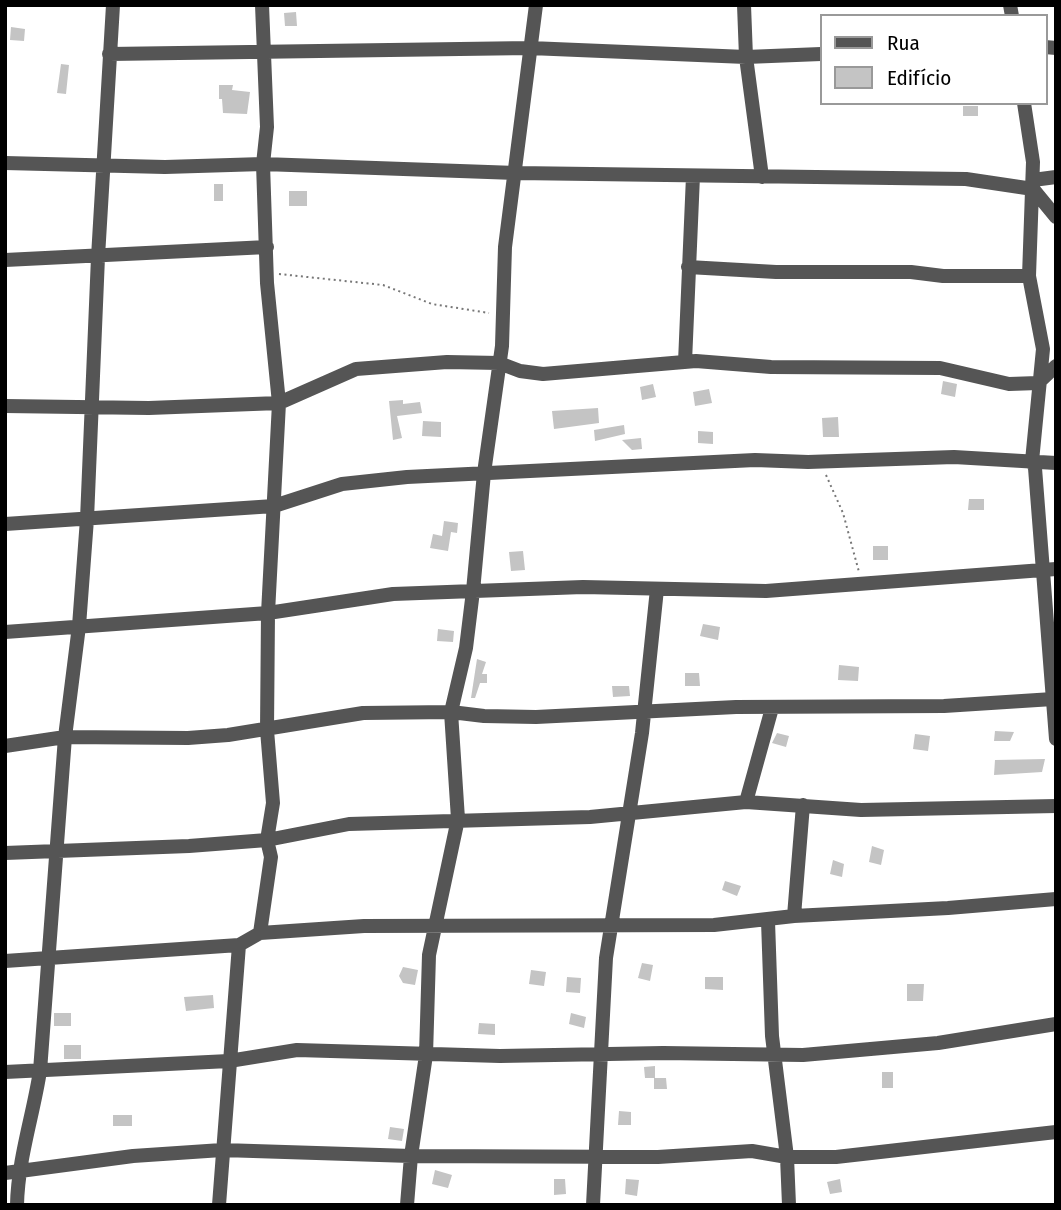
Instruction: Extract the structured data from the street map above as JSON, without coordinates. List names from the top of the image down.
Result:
{
  "legend": ["Rua", "Edifício"]
}
